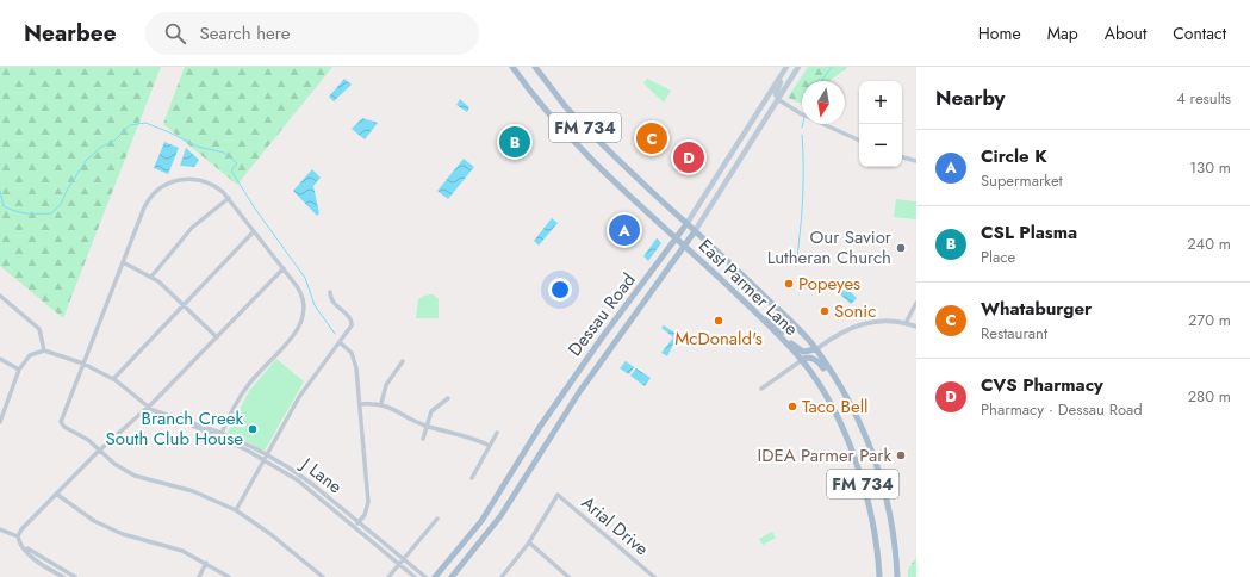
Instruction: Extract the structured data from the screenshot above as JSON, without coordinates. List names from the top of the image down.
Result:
{
  "streets": {
    "main road": ["FM 734", "East Parmer Lane", "Dessau Road"],
    "street": ["J Lane", "Arial Drive"]
  },
  "crossings": [
    ["East Parmer Lane", "Dessau Road"]
  ],
  "places": [
    "Our Savior Lutheran Church",
    "Popeyes",
    "Sonic",
    "McDonald's",
    "Taco Bell",
    "Branch Creek South Club House",
    "IDEA Parmer Park"
  ],
  "north": "bottom",
  "page": {
    "header": "Nearbee",
    "search": "Search here",
    "nav": [
      "Home",
      "Map",
      "About",
      "Contact"
    ],
    "heading": ["Nearby", "4 results"],
    "map_buttons": ["+", "−"],
    "pins": [
      "C",
      "B",
      "D",
      "A"
    ],
    "list": [
      {
        "mark": "A",
        "name": "Circle K",
        "note": "Supermarket",
        "value": "130 m"
      },
      {
        "mark": "B",
        "name": "CSL Plasma",
        "note": "Place",
        "value": "240 m"
      },
      {
        "mark": "C",
        "name": "Whataburger",
        "note": "Restaurant",
        "value": "270 m"
      },
      {
        "mark": "D",
        "name": "CVS Pharmacy",
        "note": "Pharmacy · Dessau Road",
        "value": "280 m"
      }
    ]
  }
}
